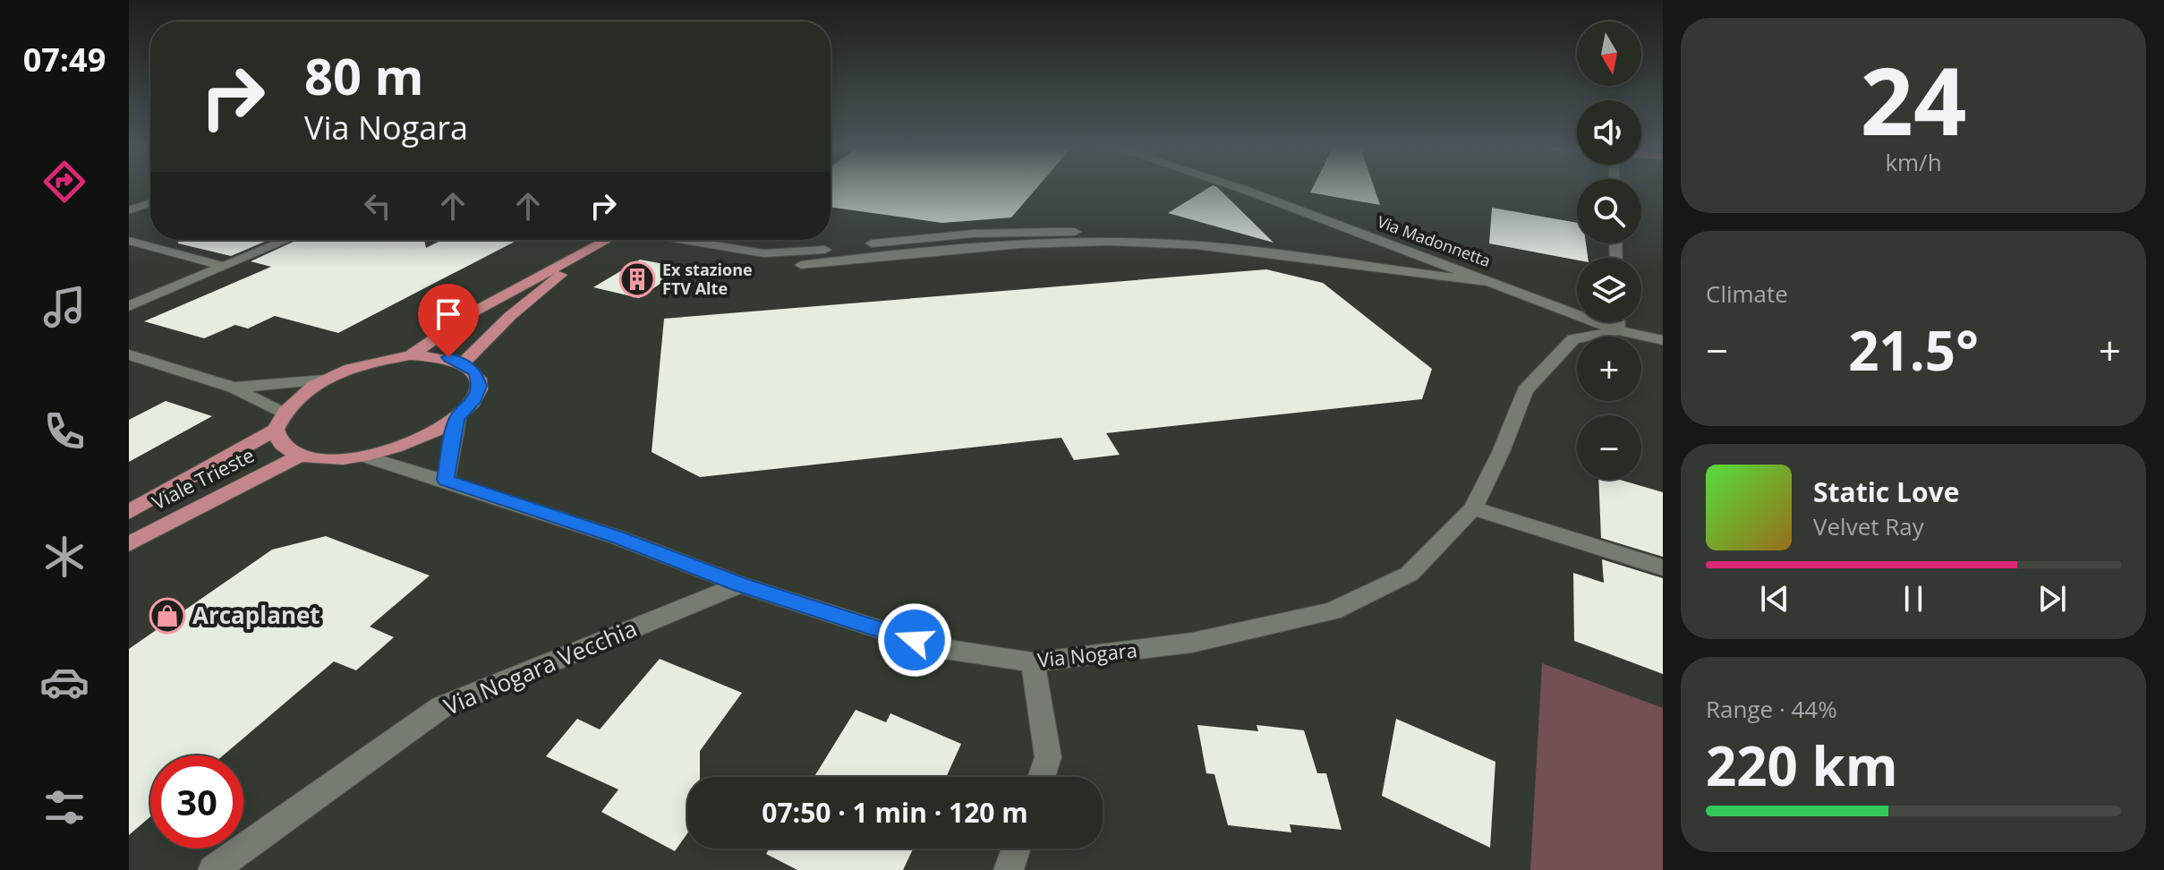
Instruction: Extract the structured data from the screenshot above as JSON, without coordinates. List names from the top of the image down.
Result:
{
  "streets": {
    "main road": ["Viale Trieste"],
    "street": ["Via Madonnetta", "Via Nogara", "Via Nogara Vecchia"]
  },
  "crossings": [
    ["Via Nogara", "Via Nogara Vecchia"]
  ],
  "places": {
    "building": ["Ex stazione FTV Alte"],
    "shop": ["Arcaplanet"]
  },
  "north": "bottom",
  "page": {
    "tabs": "07:49",
    "tile": [
      ["24", "km/h"],
      "Climate",
      ["Range · 44%", "220 km"]
    ],
    "map_buttons": ["+", "−"],
    "turn": ["80 m", "Via Nogara"],
    "heat": ["−", "21.5°", "+"],
    "song": ["Static Love", "Velvet Ray"],
    "limit": "30",
    "trip": "07:50 · 1 min · 120 m"
  }
}
